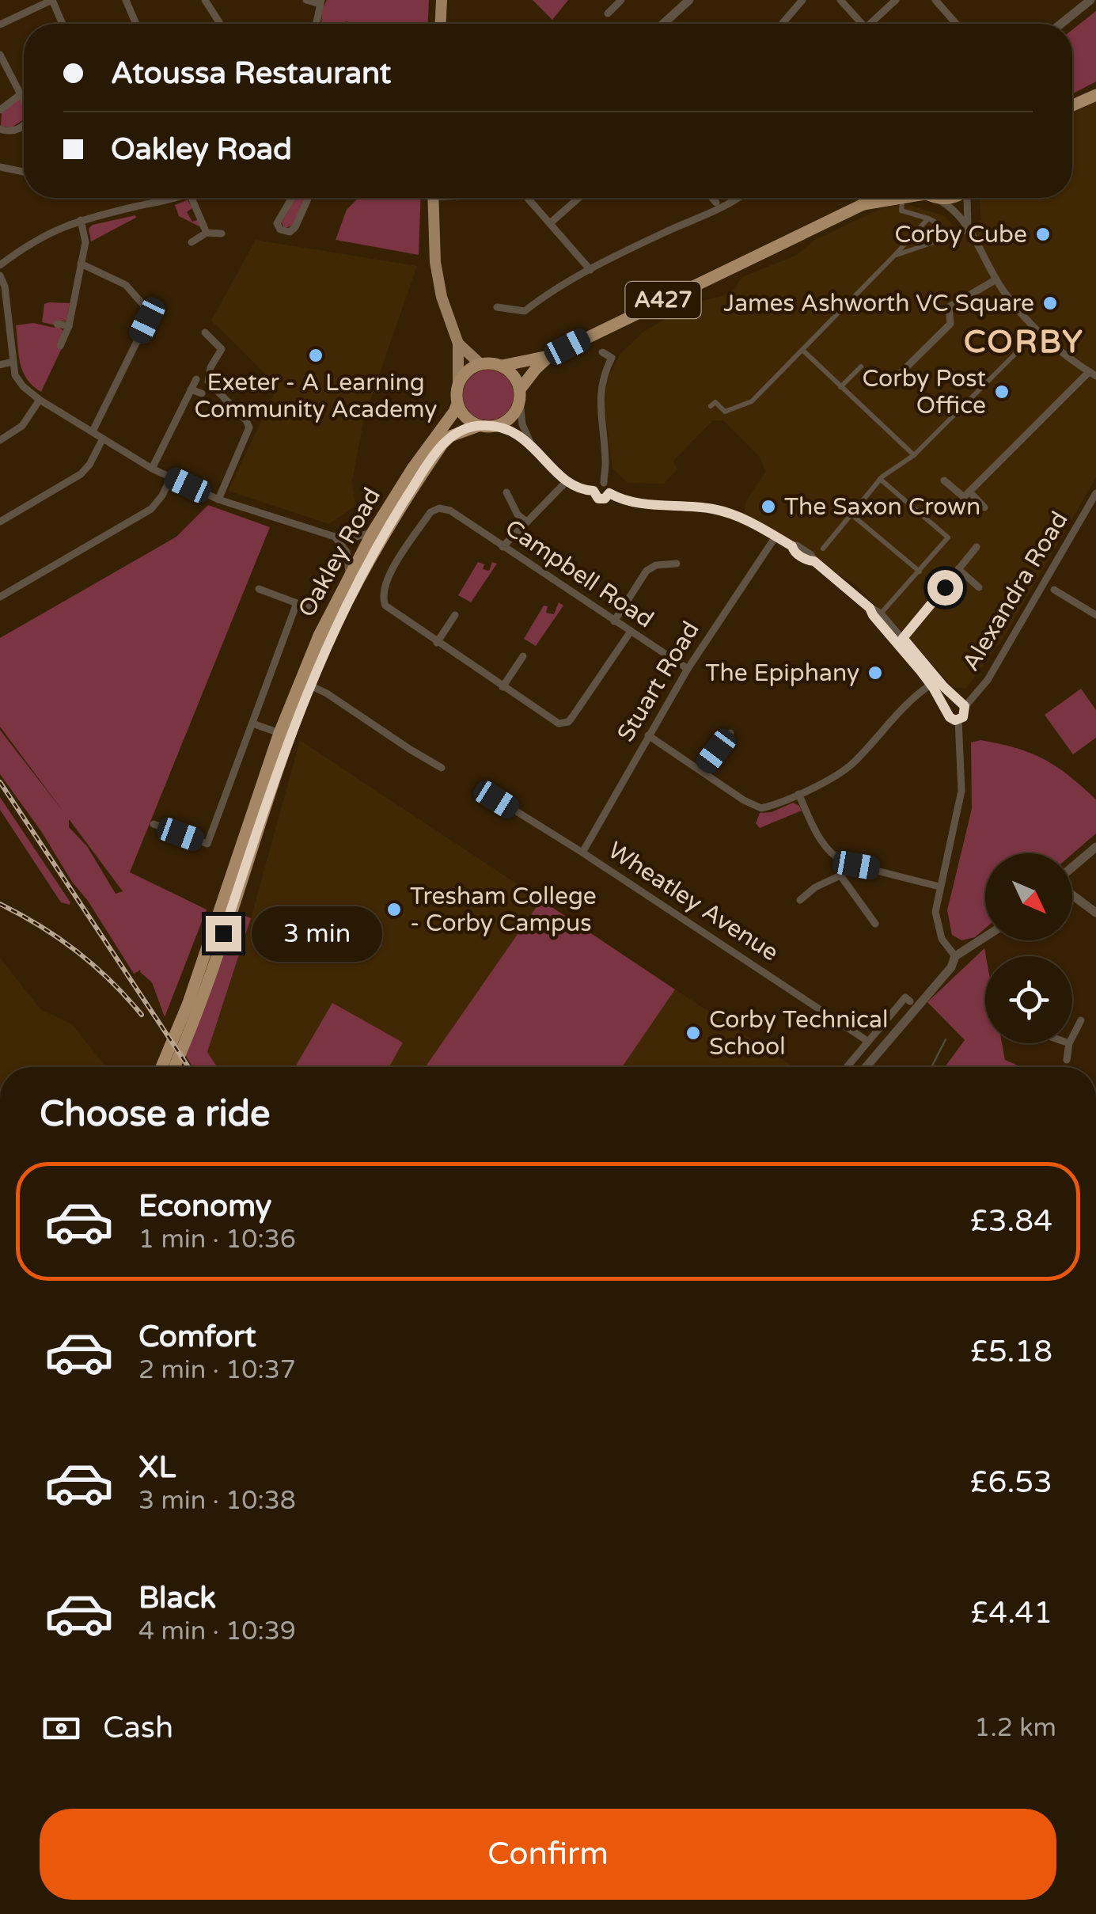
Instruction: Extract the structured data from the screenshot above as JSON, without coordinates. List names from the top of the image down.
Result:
{
  "streets": {
    "highway": ["A427", "Oakley Road"],
    "street": [
      "Campbell Road",
      "Alexandra Road",
      "Stuart Road",
      "Wheatley Avenue"
    ]
  },
  "crossings": [
    ["A427", "Oakley Road"],
    ["Campbell Road", "Stuart Road"],
    ["Stuart Road", "Wheatley Avenue"]
  ],
  "districts": ["CORBY"],
  "places": [
    "Corby Cube",
    "James Ashworth VC Square",
    "Exeter - A Learning Community Academy",
    "Corby Post Office",
    "The Saxon Crown",
    "The Epiphany",
    "Tresham College - Corby Campus",
    "Corby Technical School"
  ],
  "north": "bottom right",
  "page": {
    "banner": ["Atoussa Restaurant", "Oakley Road"],
    "bubble": "3 min",
    "heading": "Choose a ride",
    "list": [
      {
        "name": "Economy",
        "note": "1 min · 10:36",
        "value": "£3.84"
      },
      {
        "name": "Comfort",
        "note": "2 min · 10:37",
        "value": "£5.18"
      },
      {
        "name": "XL",
        "note": "3 min · 10:38",
        "value": "£6.53"
      },
      {
        "name": "Black",
        "note": "4 min · 10:39",
        "value": "£4.41"
      }
    ],
    "pay": ["Cash", "1.2 km"],
    "buttons": "Confirm"
  }
}
